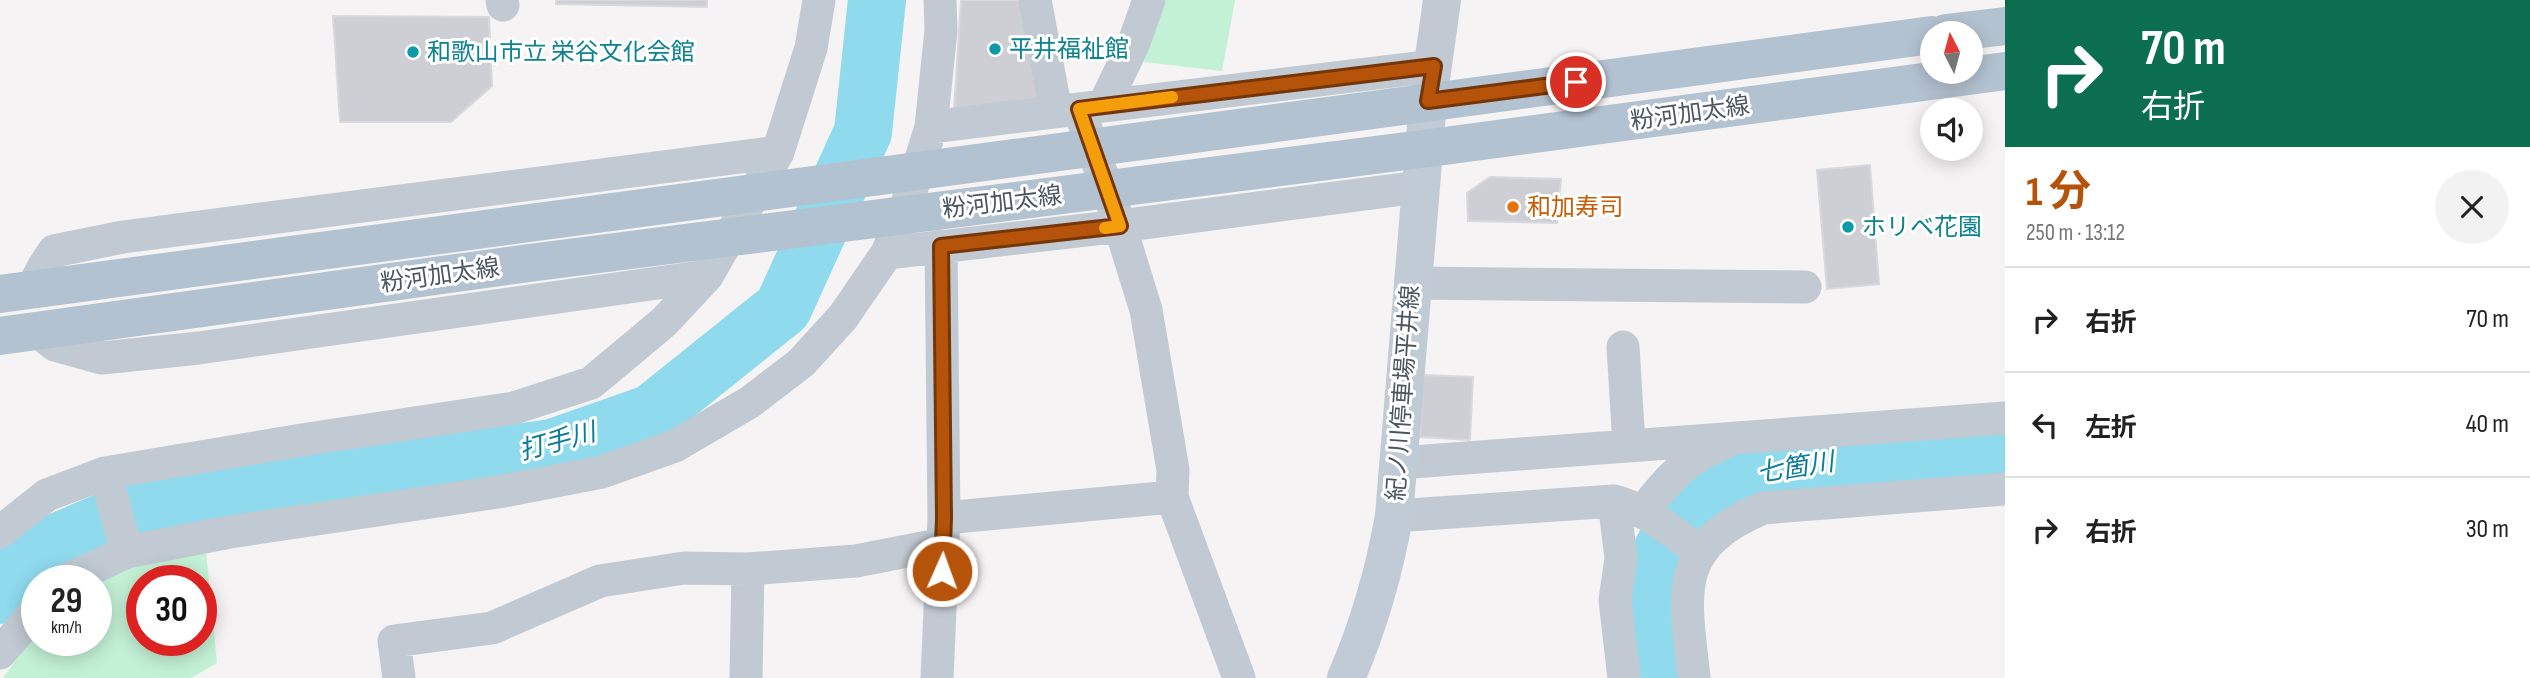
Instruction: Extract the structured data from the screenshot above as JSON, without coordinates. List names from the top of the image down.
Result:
{
  "streets": {
    "main road": ["粉河加太線", "紀ノ川停車場平井線"]
  },
  "crossings": [
    ["粉河加太線", "紀ノ川停車場平井線"]
  ],
  "water": ["打手川", "七箇川"],
  "places": [
    "平井福祉館",
    "和歌山市立 栄谷文化会館",
    "和加寿司",
    "ホリベ花園"
  ],
  "north": "top",
  "page": {
    "turn": ["70 m", "右折"],
    "heading": ["1 分", "250 m · 13:12"],
    "list": [
      {
        "name": "右折",
        "value": "70 m"
      },
      {
        "name": "左折",
        "value": "40 m"
      },
      {
        "name": "右折",
        "value": "30 m"
      }
    ],
    "speed": "29 km/h",
    "limit": "30"
  }
}
